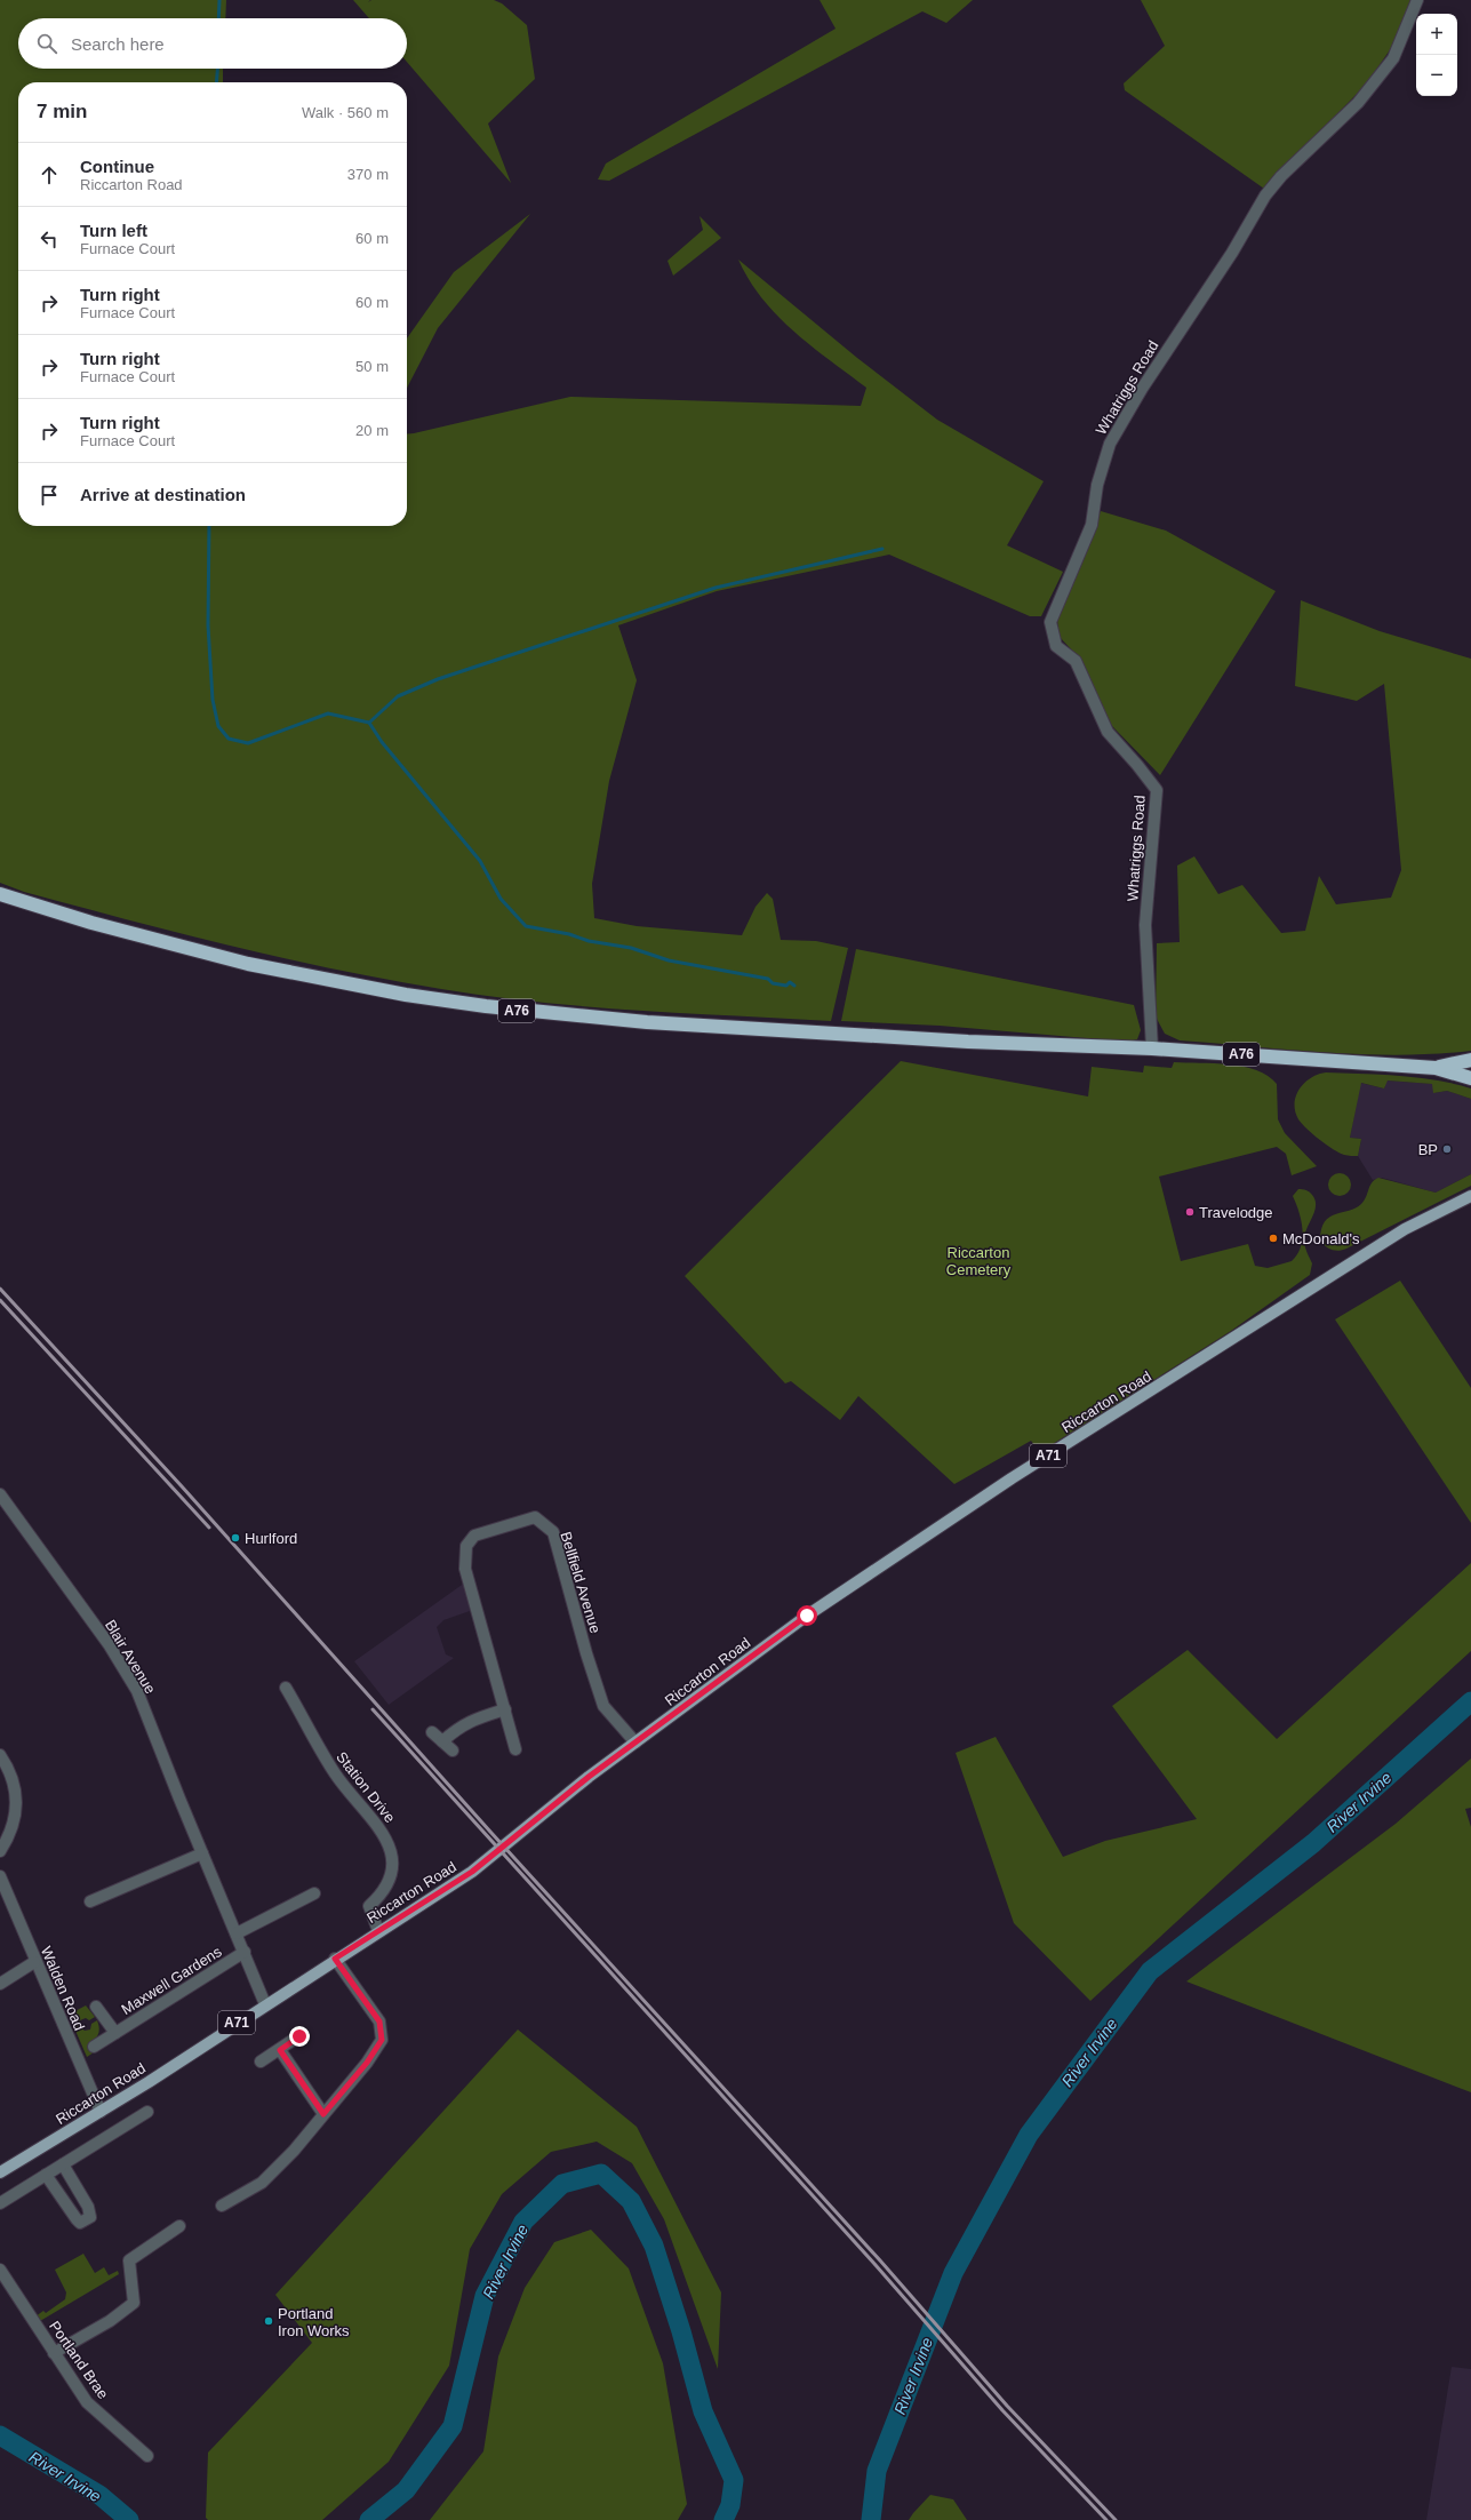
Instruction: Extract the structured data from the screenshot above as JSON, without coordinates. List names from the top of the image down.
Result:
{
  "streets": {
    "highway": ["A76"],
    "main road": ["Riccarton Road", "A71"],
    "street": [
      "Whatriggs Road",
      "Bellfield Avenue",
      "Blair Avenue",
      "Station Drive",
      "Maxwell Gardens",
      "Walden Road",
      "Portland Brae"
    ]
  },
  "crossings": [
    ["Whatriggs Road", "A76"],
    ["Riccarton Road", "Bellfield Avenue"],
    ["Riccarton Road", "Blair Avenue"],
    ["Riccarton Road", "Station Drive"],
    ["Riccarton Road", "Walden Road"],
    ["Blair Avenue", "Maxwell Gardens"]
  ],
  "water": ["River Irvine"],
  "parks": ["Riccarton Cemetery"],
  "places": [
    "BP",
    "Travelodge",
    "McDonald's",
    "Hurlford",
    "Portland Iron Works"
  ],
  "page": {
    "map_buttons": ["+", "−"],
    "search": "Search here",
    "heading": ["7 min", "Walk · 560 m"],
    "list": [
      ["Continue", "Riccarton Road", "370 m"],
      ["Turn left", "Furnace Court", "60 m"],
      ["Turn right", "Furnace Court", "60 m"],
      ["Turn right", "Furnace Court", "50 m"],
      ["Turn right", "Furnace Court", "20 m"],
      "Arrive at destination"
    ]
  }
}
